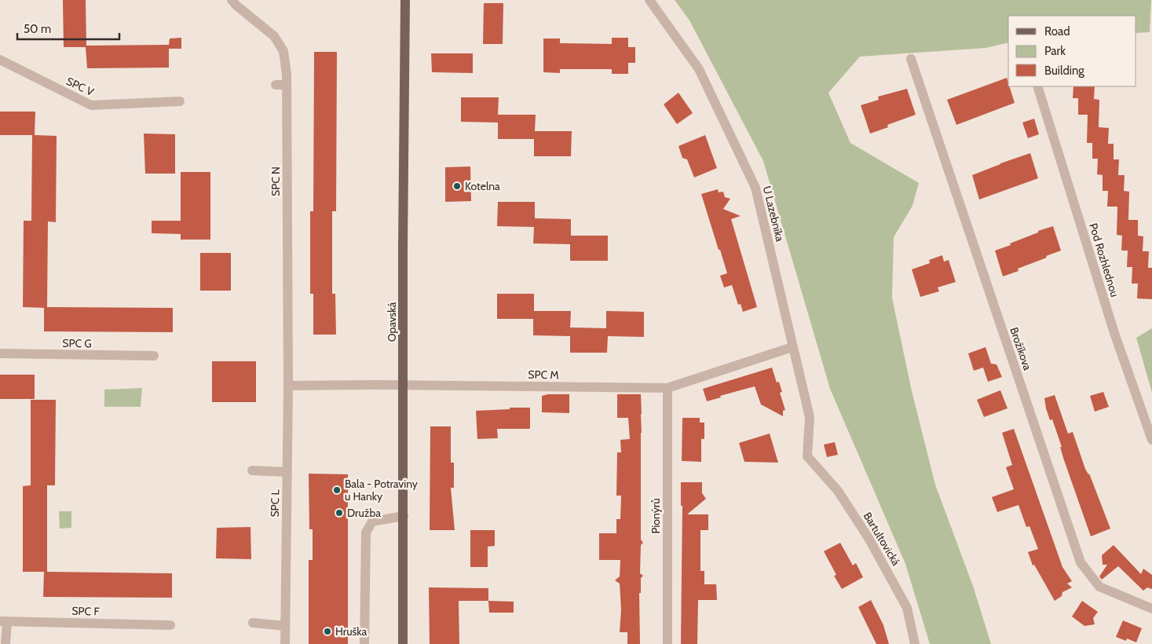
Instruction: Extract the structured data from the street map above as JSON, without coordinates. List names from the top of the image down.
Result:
{
  "streets": {
    "main road": ["Opavská"],
    "street": [
      "SPC V",
      "SPC N",
      "U Lazebníka",
      "Pod Rozhlednou",
      "SPC G",
      "Brožíkova",
      "SPC M",
      "SPC L",
      "Pionýrů",
      "Bartultovická",
      "SPC F"
    ]
  },
  "crossings": [
    ["SPC N", "SPC M"],
    ["SPC N", "SPC L"],
    ["U Lazebníka", "SPC M"],
    ["U Lazebníka", "Bartultovická"],
    ["Opavská", "SPC M"],
    ["SPC M", "SPC L"],
    ["SPC M", "Pionýrů"]
  ],
  "places": [
    "Kotelna",
    "Bala - Potraviny u Hanky",
    "Družba",
    "Hruška"
  ],
  "legend": ["Road", "Park", "Building"],
  "scale_bar": "50 m"
}
